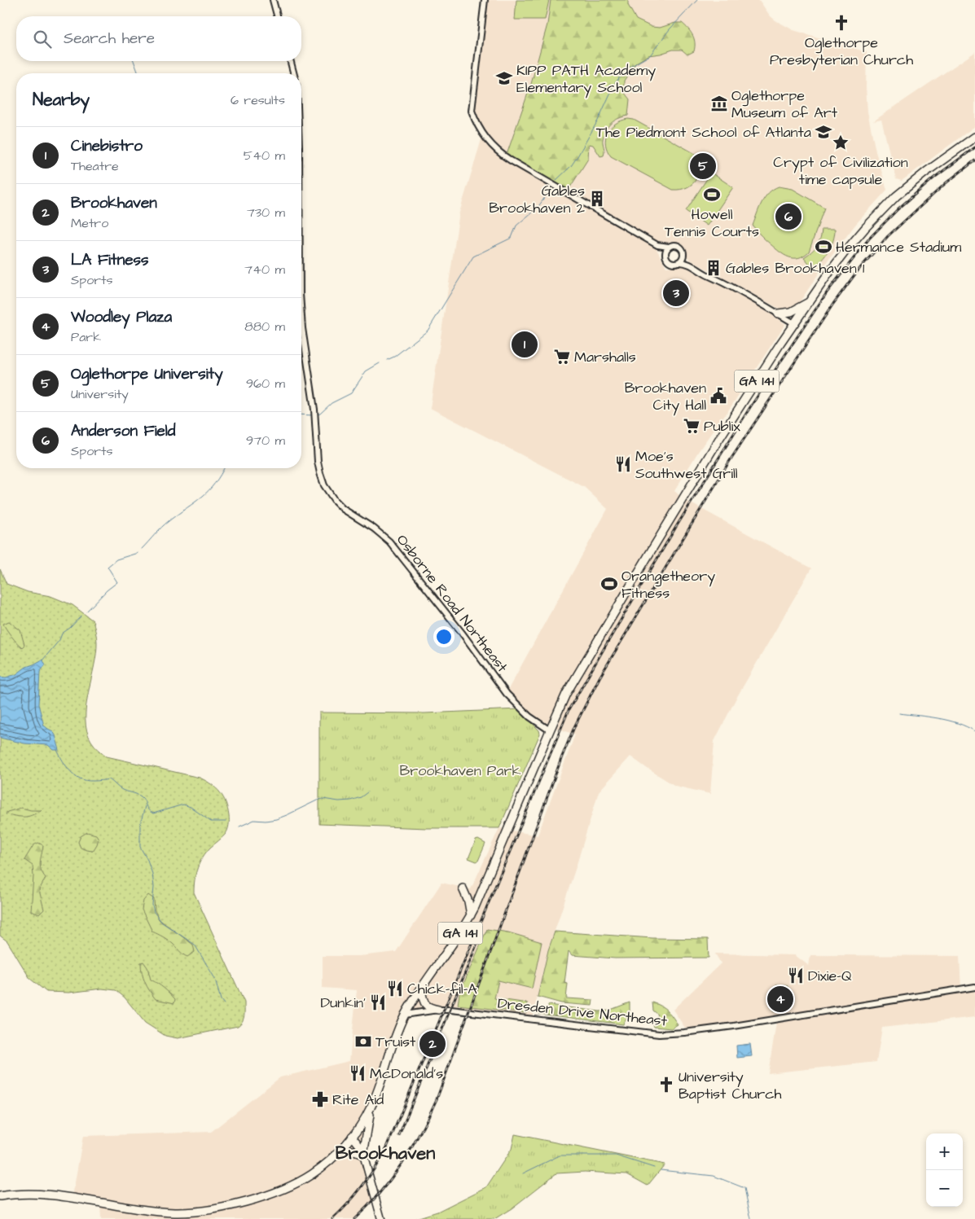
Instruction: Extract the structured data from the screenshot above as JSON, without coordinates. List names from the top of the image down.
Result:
{
  "streets": {
    "highway": ["GA 141"],
    "street": ["Osborne Road Northeast", "Dresden Drive Northeast"]
  },
  "crossings": [
    ["GA 141", "Osborne Road Northeast"],
    ["GA 141", "Dresden Drive Northeast"]
  ],
  "districts": ["Brookhaven"],
  "parks": ["Brookhaven Park"],
  "places": {
    "church": ["Oglethorpe Presbyterian Church", "University Baptist Church"],
    "school or university": ["KIPP PATH Academy Elementary School", "The Piedmont School of Atlanta"],
    "museum": ["Oglethorpe Museum of Art"],
    "place": ["Crypt of Civilization time capsule"],
    "sports": ["Howell Tennis Courts", "Hermance Stadium", "Orangetheory Fitness"],
    "building": ["Gables Brookhaven 2", "Gables Brookhaven 1"],
    "supermarket": ["Marshalls", "Publix"],
    "public building": ["Brookhaven City Hall"],
    "restaurant": [
      "Moe's Southwest Grill",
      "Dixie-Q",
      "Chick-fil-A",
      "Dunkin'",
      "McDonald's"
    ],
    "bank": ["Truist"],
    "pharmacy": ["Rite Aid"]
  },
  "page": {
    "search": "Search here",
    "heading": ["Nearby", "6 results"],
    "list": [
      {
        "mark": "1",
        "name": "Cinebistro",
        "note": "Theatre",
        "value": "540 m"
      },
      {
        "mark": "2",
        "name": "Brookhaven",
        "note": "Metro",
        "value": "730 m"
      },
      {
        "mark": "3",
        "name": "LA Fitness",
        "note": "Sports",
        "value": "740 m"
      },
      {
        "mark": "4",
        "name": "Woodley Plaza",
        "note": "Park",
        "value": "880 m"
      },
      {
        "mark": "5",
        "name": "Oglethorpe University",
        "note": "University",
        "value": "960 m"
      },
      {
        "mark": "6",
        "name": "Anderson Field",
        "note": "Sports",
        "value": "970 m"
      }
    ],
    "pins": [
      "5",
      "6",
      "3",
      "1",
      "4",
      "2"
    ],
    "map_buttons": ["+", "−"]
  }
}
